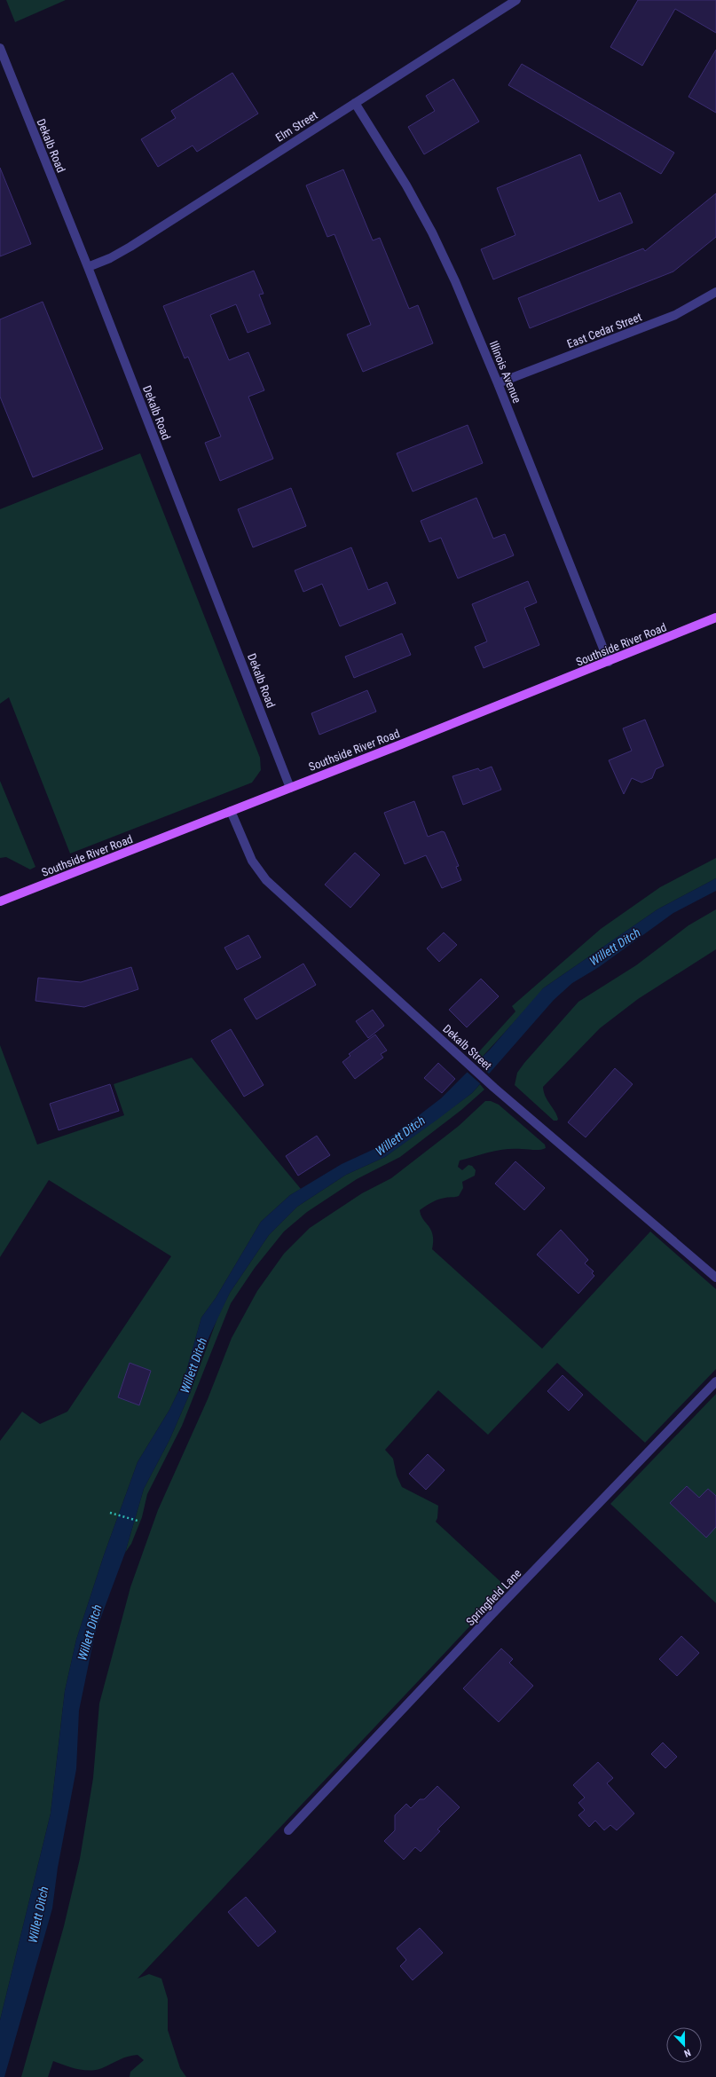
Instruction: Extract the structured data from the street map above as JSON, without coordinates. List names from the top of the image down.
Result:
{
  "streets": {
    "main road": ["Southside River Road"],
    "street": [
      "Elm Street",
      "Dekalb Road",
      "East Cedar Street",
      "Illinois Avenue",
      "Dekalb Street",
      "Springfield Lane"
    ]
  },
  "crossings": [
    ["Elm Street", "Dekalb Road"],
    ["Elm Street", "Illinois Avenue"],
    ["Dekalb Road", "Southside River Road"],
    ["East Cedar Street", "Illinois Avenue"],
    ["Illinois Avenue", "Southside River Road"],
    ["Southside River Road", "Dekalb Street"]
  ],
  "water": ["Willett Ditch"],
  "north": "bottom"
}
